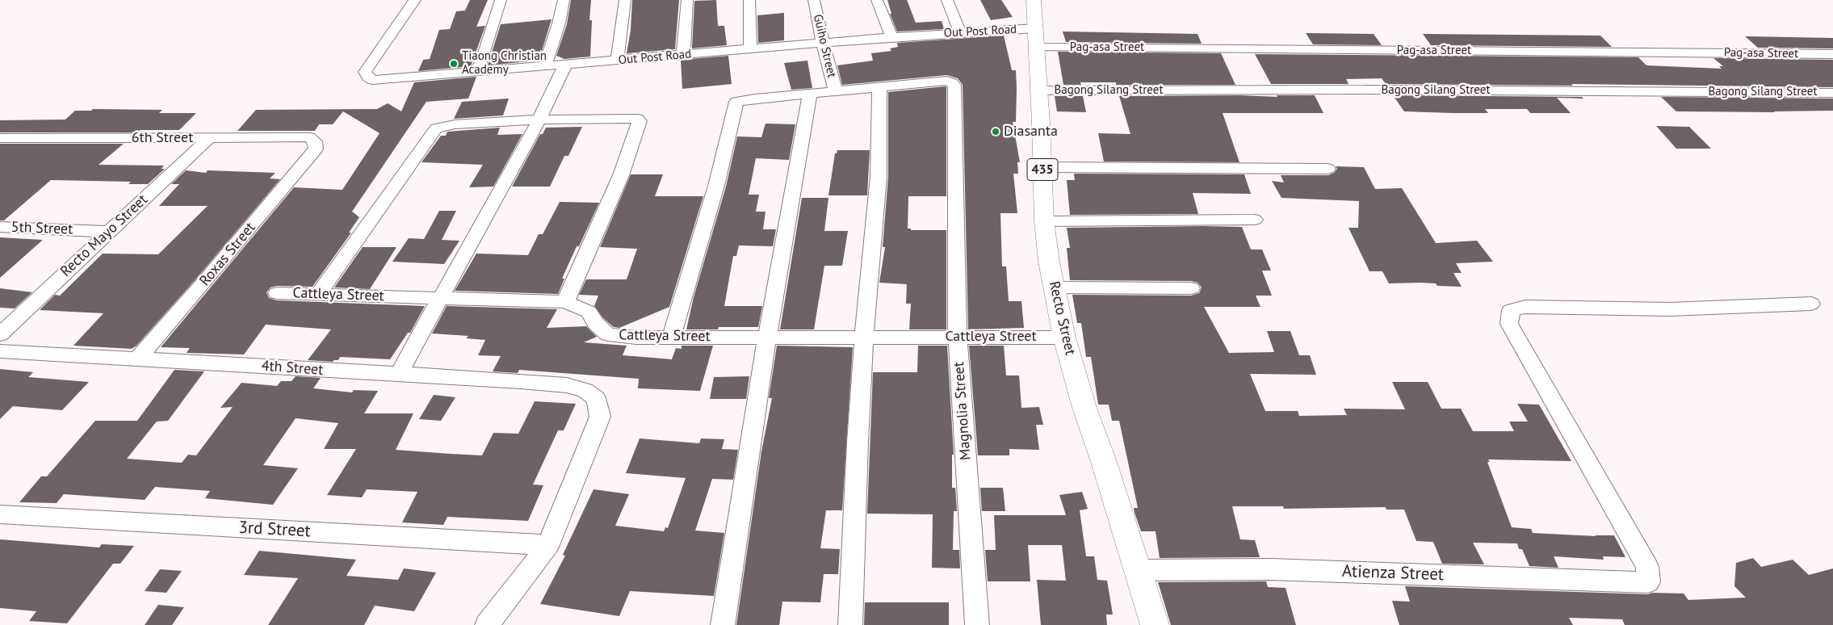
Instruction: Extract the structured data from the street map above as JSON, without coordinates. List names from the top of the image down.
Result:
{
  "streets": {
    "main road": ["435", "Recto Street"],
    "street": [
      "Out Post Road",
      "Guiho Street",
      "Pag-asa Street",
      "Bagong Silang Street",
      "6th Street",
      "5th Street",
      "Recto Mayo Street",
      "Roxas Street",
      "Cattleya Street",
      "4th Street",
      "Magnolia Street",
      "3rd Street",
      "Atienza Street"
    ]
  },
  "crossings": [
    ["Out Post Road", "Guiho Street"],
    ["Out Post Road", "Recto Street"],
    ["Pag-asa Street", "Recto Street"],
    ["Bagong Silang Street", "Recto Street"],
    ["6th Street", "Recto Mayo Street"],
    ["6th Street", "Roxas Street"],
    ["5th Street", "Recto Mayo Street"],
    ["Roxas Street", "4th Street"],
    ["Cattleya Street", "Recto Street"],
    ["Cattleya Street", "Magnolia Street"],
    ["Recto Street", "Atienza Street"],
    ["4th Street", "3rd Street"]
  ],
  "places": ["Tiaong Christian Academy", "Diasanta"]
}
